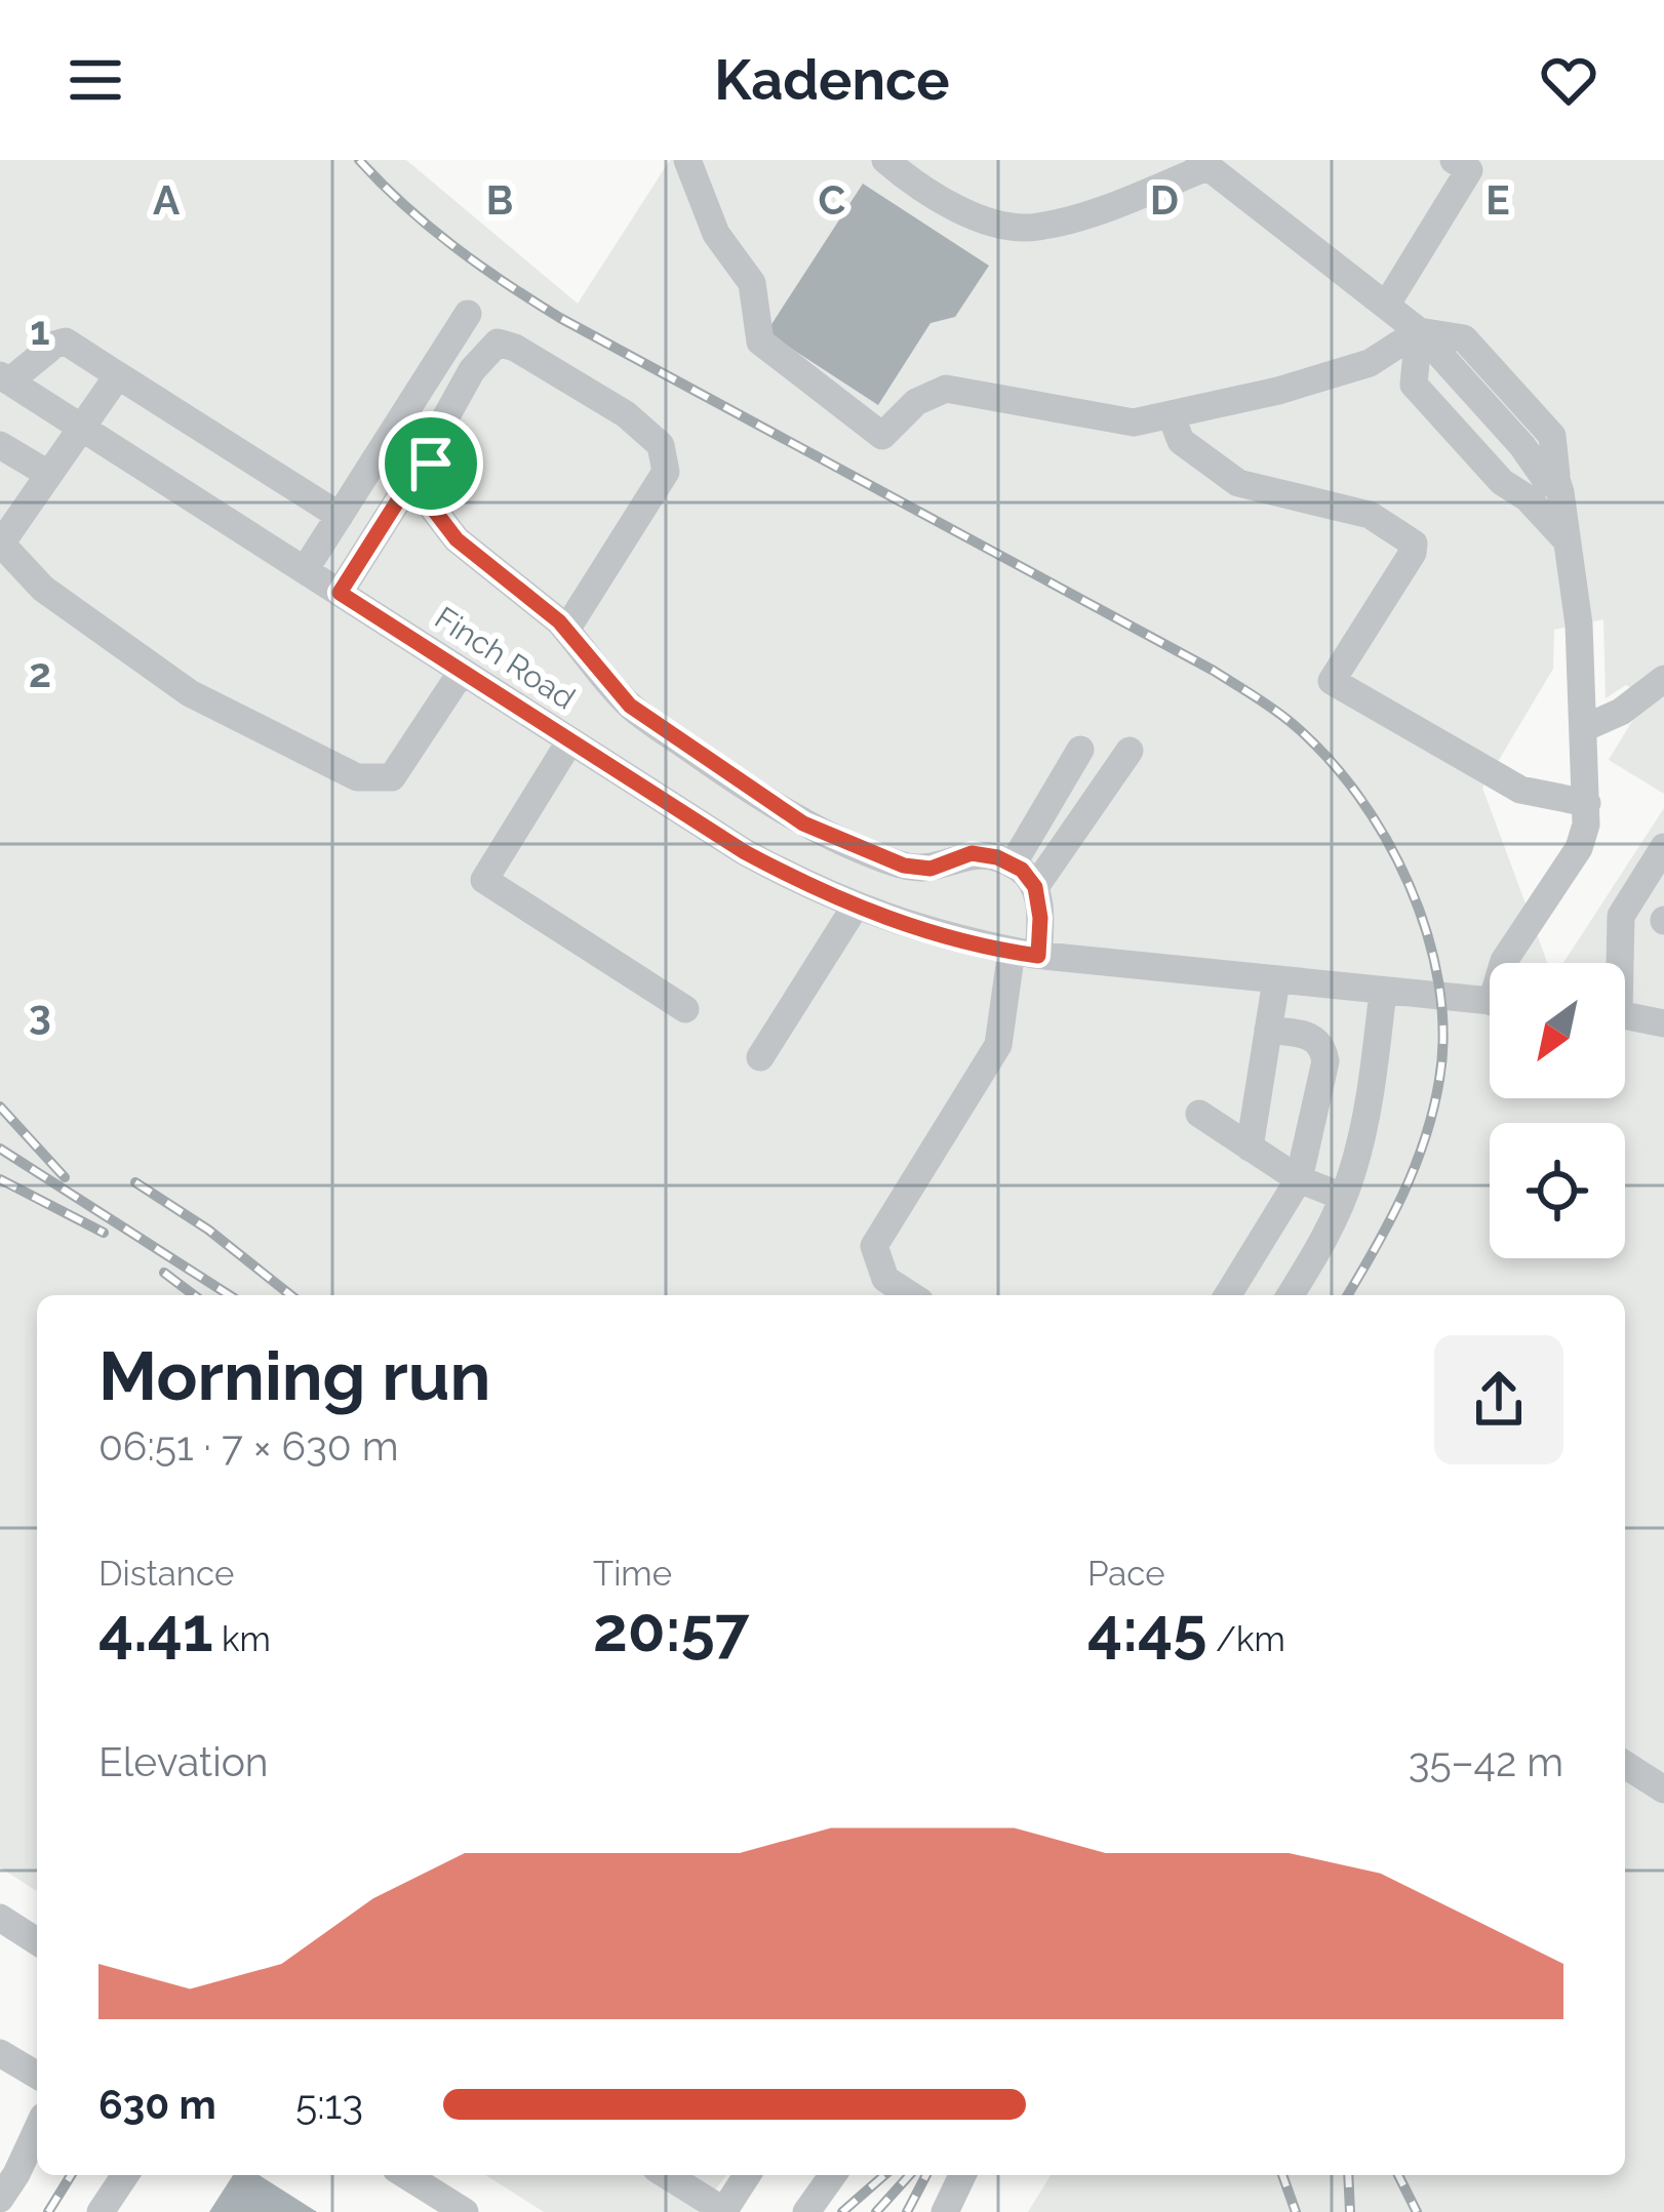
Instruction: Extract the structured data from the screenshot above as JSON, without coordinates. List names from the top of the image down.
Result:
{
  "streets": {
    "street": ["Finch Road"]
  },
  "north": "bottom left",
  "page": {
    "header": "Kadence",
    "heading": ["Morning run", "06:51 · 7 × 630 m"],
    "stats": [
      ["Distance", "4.41 km"],
      ["Time", "20:57"],
      ["Pace", "4:45 /km"]
    ],
    "chart": ["Elevation", "35–42 m"],
    "list": [
      {
        "name": "630 m",
        "note": "5:13"
      }
    ]
  },
  "grid": {
    "columns": [
      "A",
      "B",
      "C",
      "D",
      "E"
    ],
    "rows": ["1", "2", "3"]
  }
}
